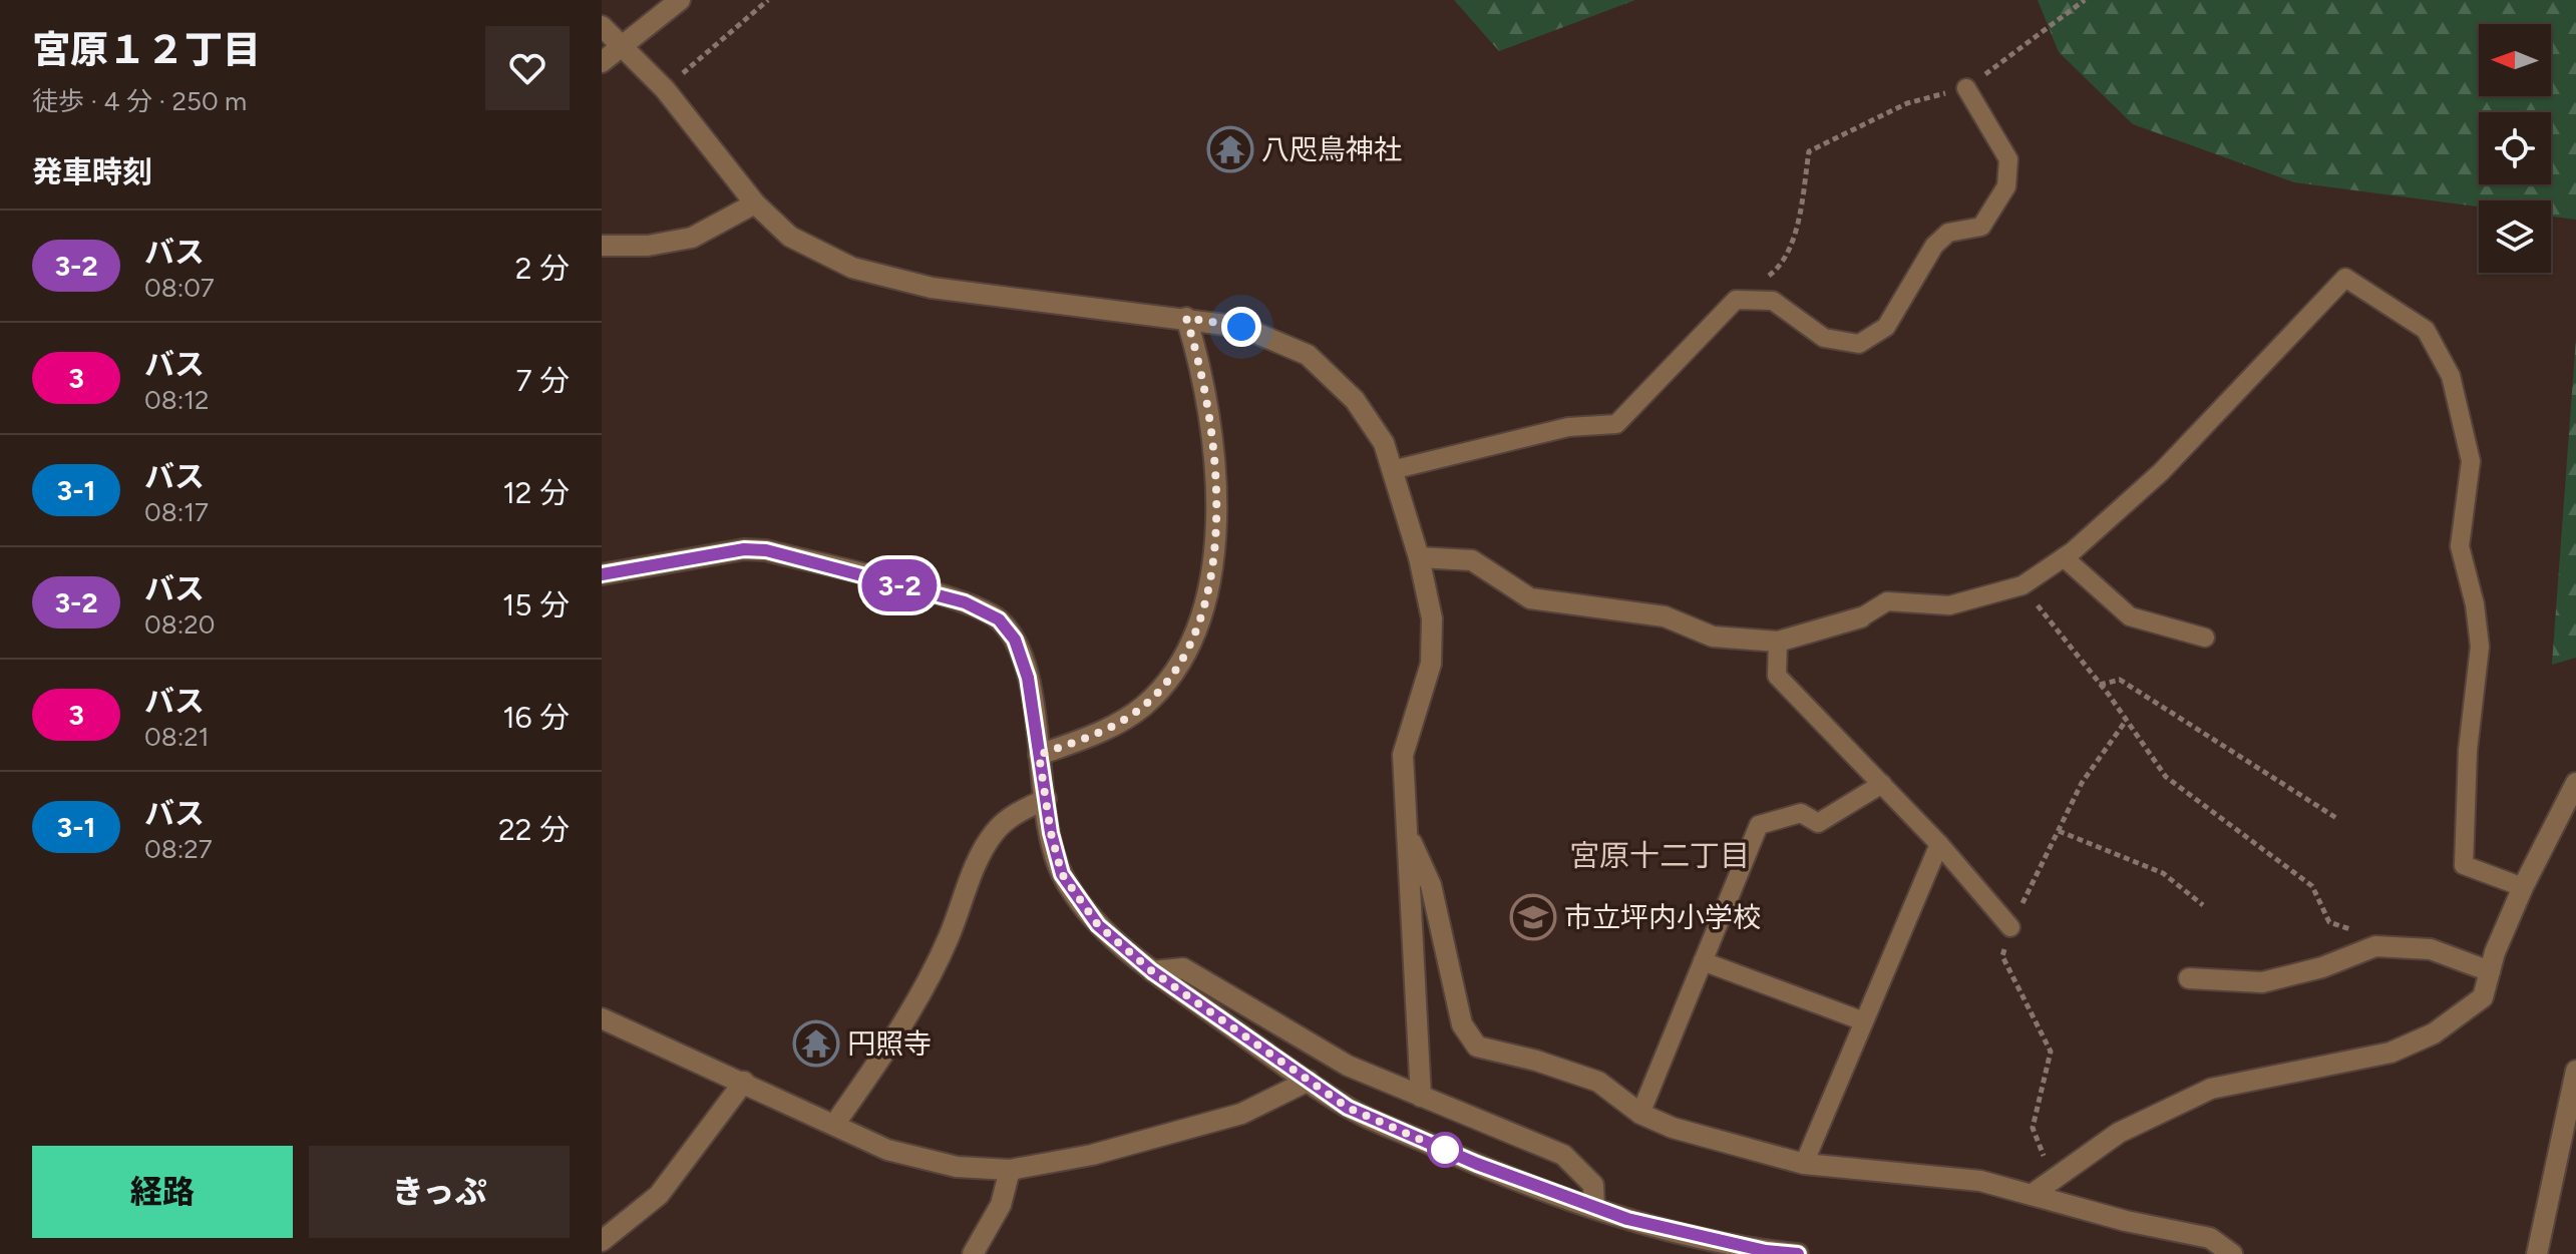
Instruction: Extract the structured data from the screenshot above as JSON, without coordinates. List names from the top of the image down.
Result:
{
  "districts": ["宮原十二丁目"],
  "places": {
    "temple": ["八咫鳥神社", "円照寺"],
    "school or university": ["市立坪内小学校"]
  },
  "lines": ["bus line 3-2"],
  "north": "left",
  "page": {
    "heading": [
      ["宮原１２丁目", "徒歩 · 4 分 · 250 m"],
      "発車時刻"
    ],
    "on_map": "3-2",
    "list": [
      {
        "mark": "3-2",
        "name": "バス",
        "note": "08:07",
        "value": "2 分"
      },
      {
        "mark": "3",
        "name": "バス",
        "note": "08:12",
        "value": "7 分"
      },
      {
        "mark": "3-1",
        "name": "バス",
        "note": "08:17",
        "value": "12 分"
      },
      {
        "mark": "3-2",
        "name": "バス",
        "note": "08:20",
        "value": "15 分"
      },
      {
        "mark": "3",
        "name": "バス",
        "note": "08:21",
        "value": "16 分"
      },
      {
        "mark": "3-1",
        "name": "バス",
        "note": "08:27",
        "value": "22 分"
      }
    ],
    "buttons": ["経路", "きっぷ"]
  }
}
